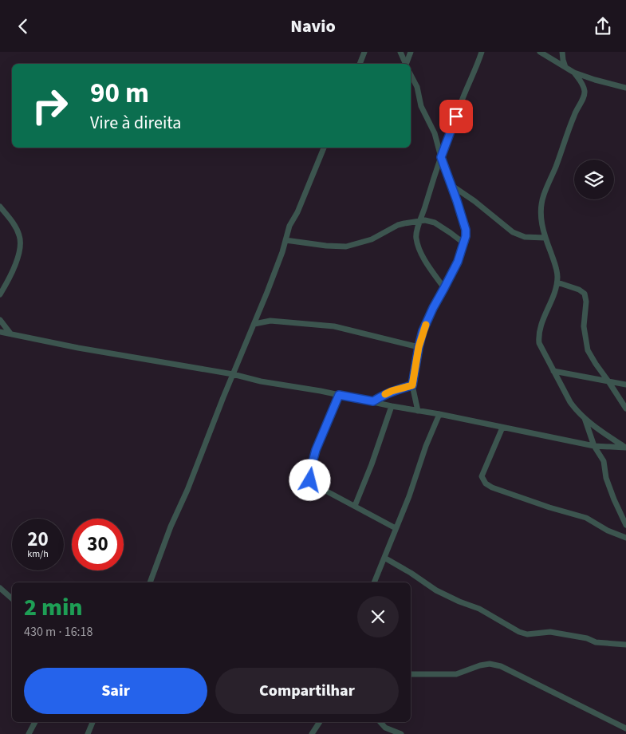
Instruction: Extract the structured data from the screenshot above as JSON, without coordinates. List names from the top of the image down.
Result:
{
  "page": {
    "header": "Navio",
    "turn": ["90 m", "Vire à direita"],
    "speed": "20 km/h",
    "limit": "30",
    "heading": ["2 min", "430 m · 16:18"],
    "buttons": ["Sair", "Compartilhar"]
  }
}
